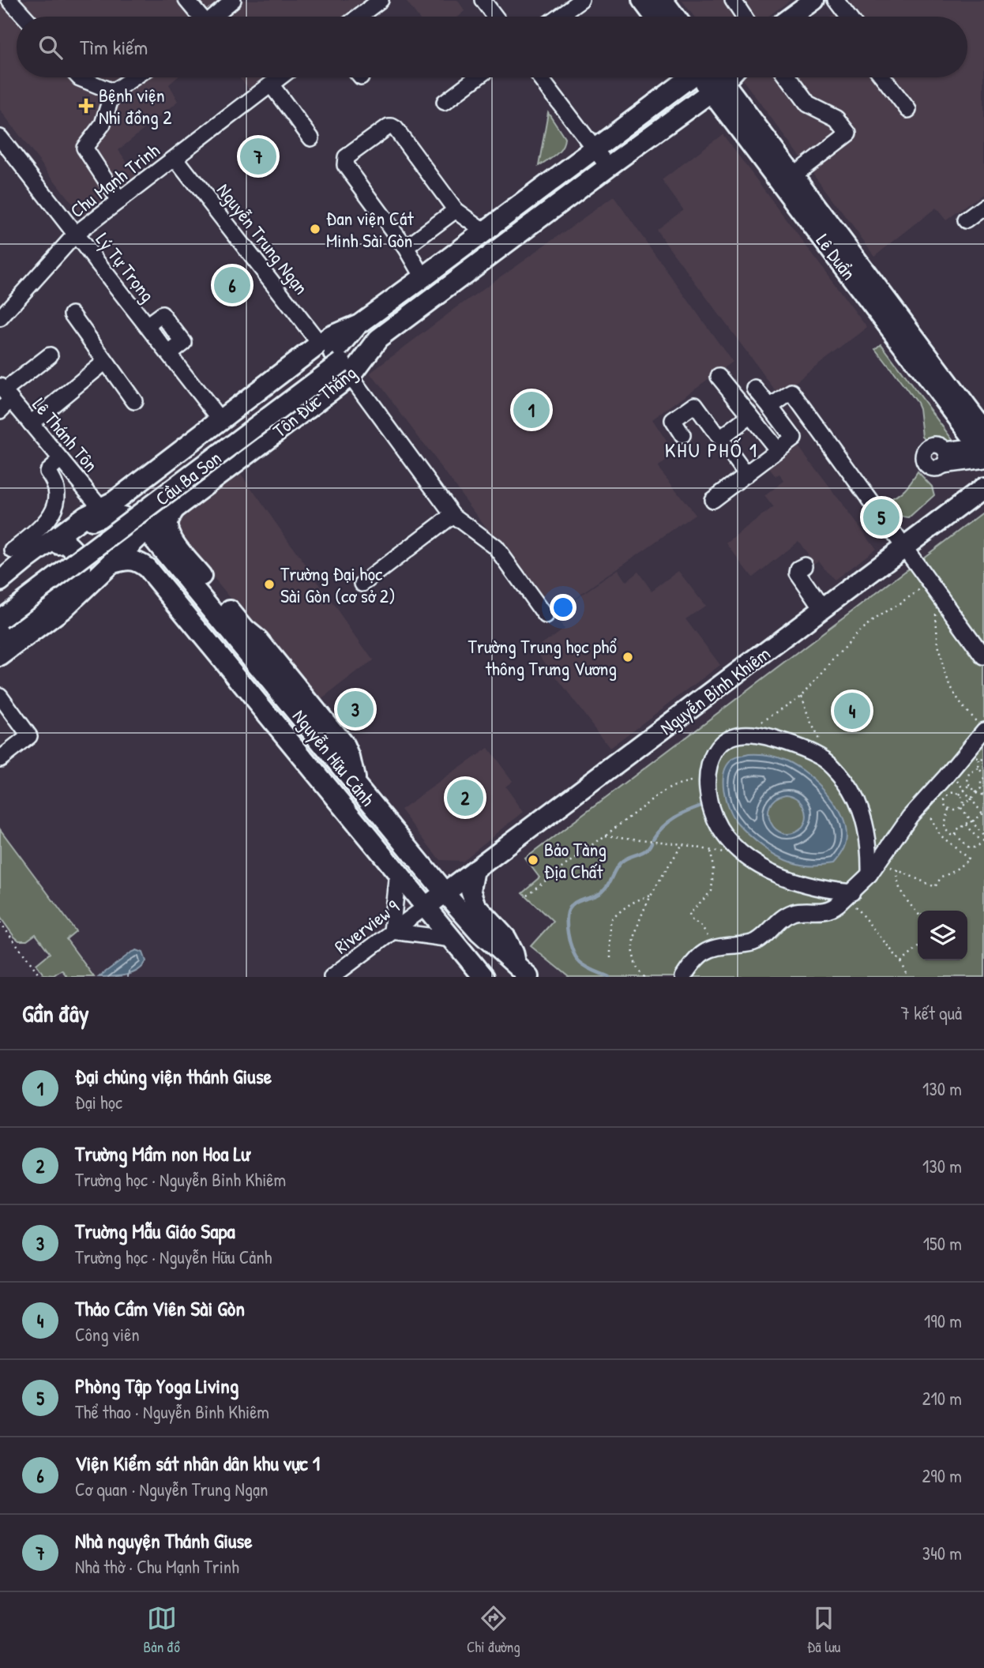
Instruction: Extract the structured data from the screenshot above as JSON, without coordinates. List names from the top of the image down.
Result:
{
  "streets": {
    "main road": [
      "Lê Duẩn",
      "Tôn Đức Thắng",
      "Cầu Ba Son",
      "Nguyễn Bỉnh Khiêm",
      "Nguyễn Hữu Cảnh"
    ],
    "street": [
      "Chu Mạnh Trinh",
      "Nguyễn Trung Ngạn",
      "Lý Tự Trọng",
      "Lê Thánh Tôn",
      "Riverview 9"
    ]
  },
  "crossings": [
    ["Chu Mạnh Trinh", "Nguyễn Trung Ngạn"],
    ["Chu Mạnh Trinh", "Lý Tự Trọng"],
    ["Nguyễn Trung Ngạn", "Tôn Đức Thắng"],
    ["Nguyễn Trung Ngạn", "Cầu Ba Son"],
    ["Tôn Đức Thắng", "Cầu Ba Son"],
    ["Tôn Đức Thắng", "Nguyễn Hữu Cảnh"],
    ["Nguyễn Bỉnh Khiêm", "Nguyễn Hữu Cảnh"],
    ["Nguyễn Bỉnh Khiêm", "Riverview 9"],
    ["Nguyễn Hữu Cảnh", "Riverview 9"]
  ],
  "districts": ["KHU PHỐ 1"],
  "places": {
    "health": ["Bệnh viện Nhi đồng 2"],
    "other": [
      "Đan viện Cát Minh Sài Gòn",
      "Trường Đại học Sài Gòn (cơ sở 2)",
      "Trường Trung học phổ thông Trưng Vương",
      "Bảo Tàng Địa Chất"
    ]
  },
  "page": {
    "search": "Tìm kiếm",
    "pins": [
      "7",
      "6",
      "1",
      "5",
      "3",
      "4",
      "2"
    ],
    "heading": ["Gần đây", "7 kết quả"],
    "list": [
      {
        "mark": "1",
        "name": "Đại chủng viện thánh Giuse",
        "note": "Đại học",
        "value": "130 m"
      },
      {
        "mark": "2",
        "name": "Trường Mầm non Hoa Lư",
        "note": "Trường học · Nguyễn Bỉnh Khiêm",
        "value": "130 m"
      },
      {
        "mark": "3",
        "name": "Truờng Mẫu Giáo Sapa",
        "note": "Trường học · Nguyễn Hữu Cảnh",
        "value": "150 m"
      },
      {
        "mark": "4",
        "name": "Thảo Cầm Viên Sài Gòn",
        "note": "Công viên",
        "value": "190 m"
      },
      {
        "mark": "5",
        "name": "Phòng Tập Yoga Living",
        "note": "Thể thao · Nguyễn Bỉnh Khiêm",
        "value": "210 m"
      },
      {
        "mark": "6",
        "name": "Viện Kiểm sát nhân dân khu vực 1",
        "note": "Cơ quan · Nguyễn Trung Ngạn",
        "value": "290 m"
      },
      {
        "mark": "7",
        "name": "Nhà nguyện Thánh Giuse",
        "note": "Nhà thờ · Chu Mạnh Trinh",
        "value": "340 m"
      }
    ],
    "nav": ["Bản đồ", "Chỉ đường", "Đã lưu"]
  }
}
